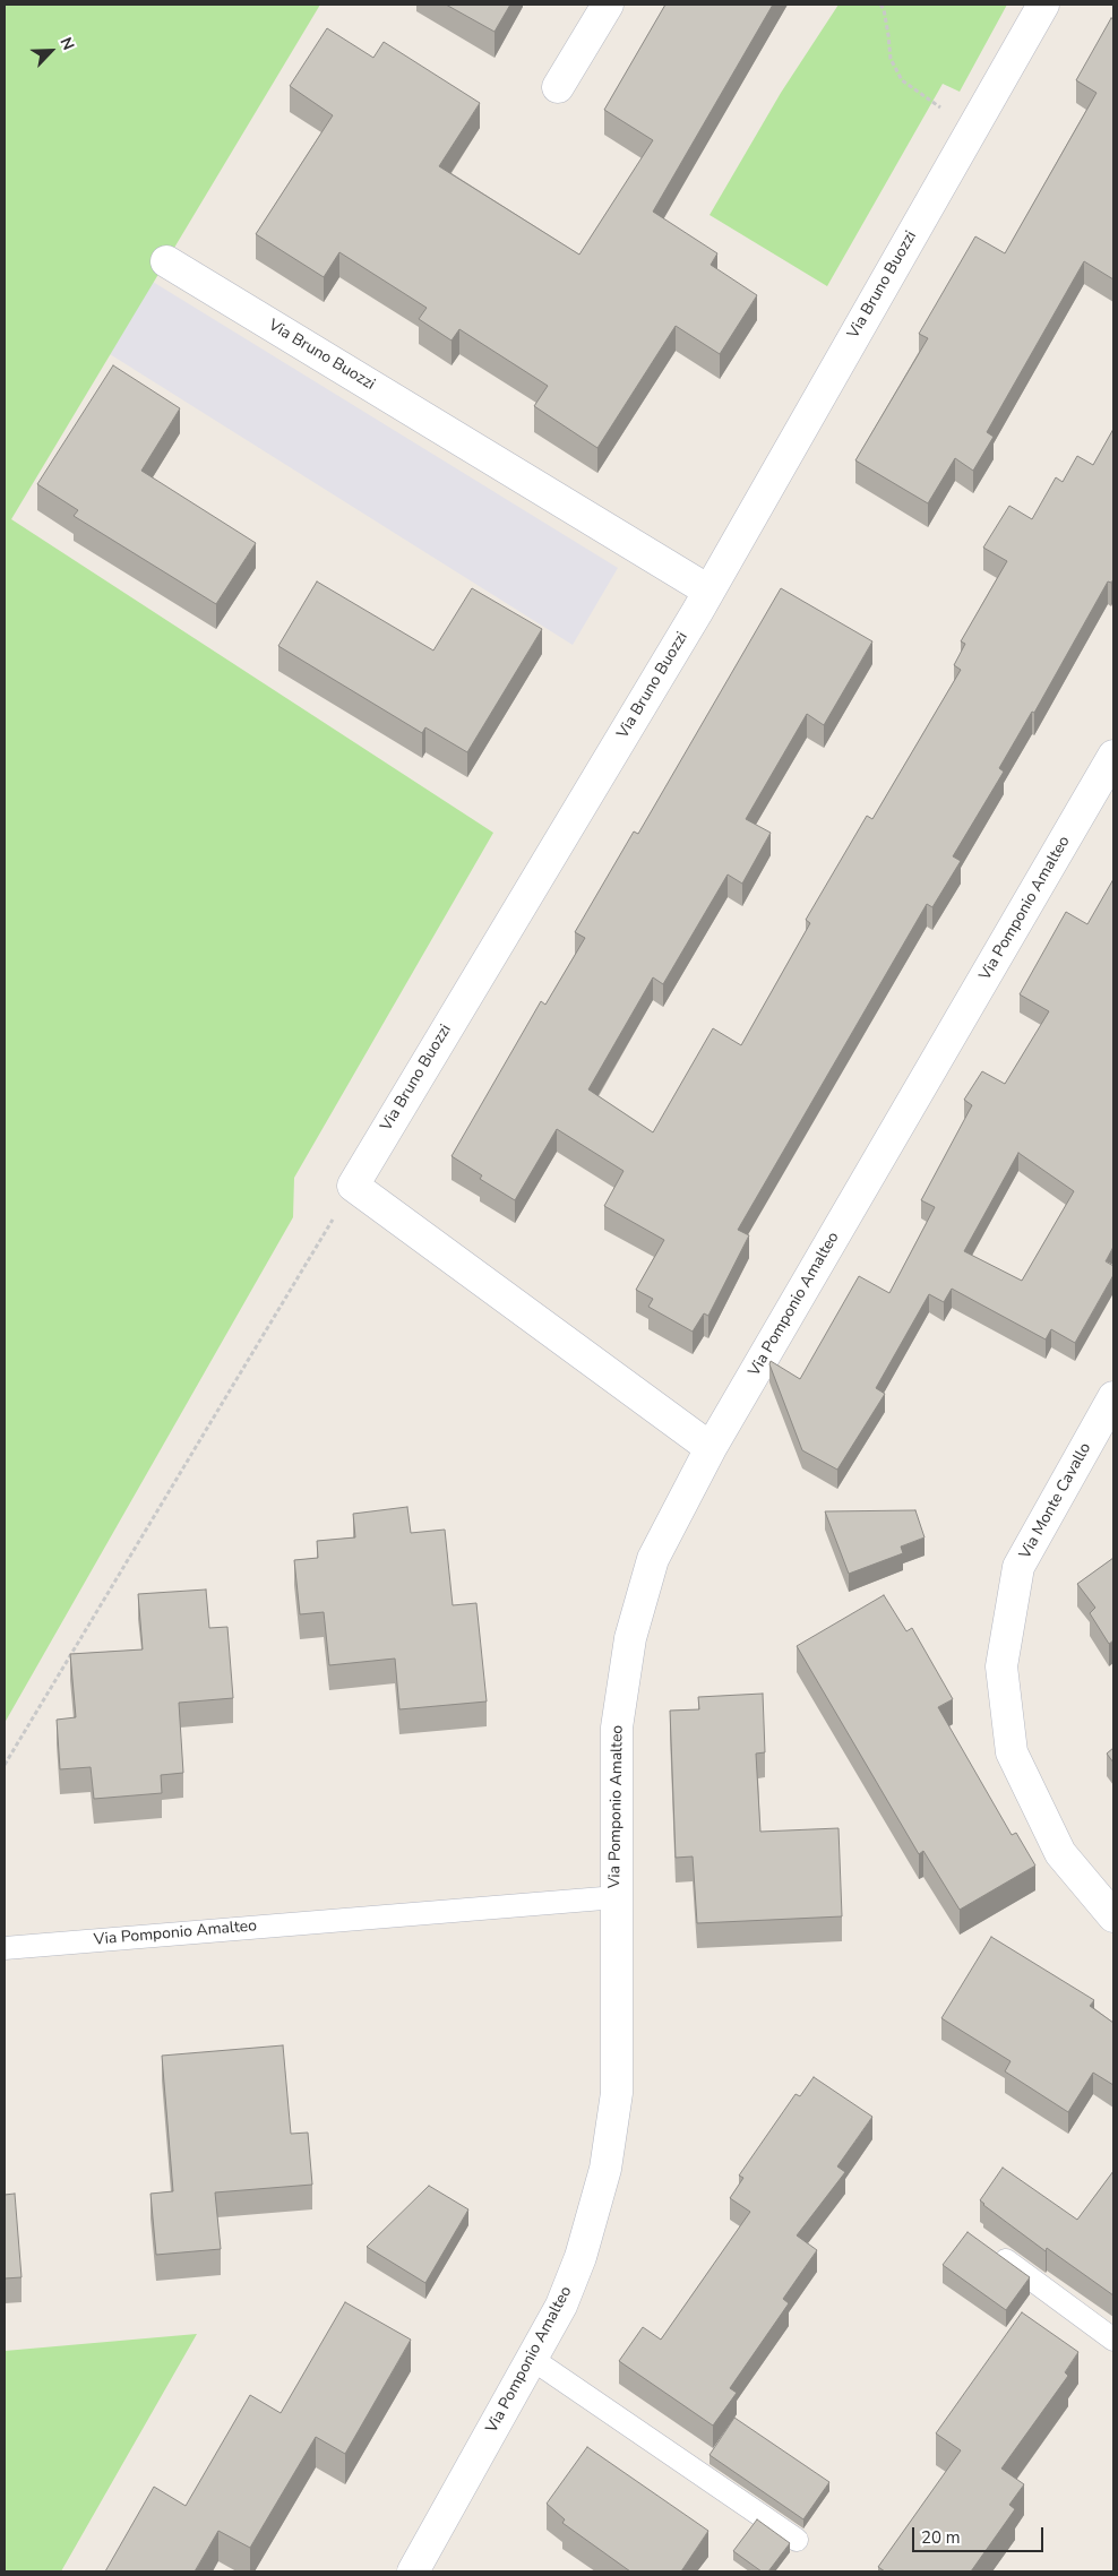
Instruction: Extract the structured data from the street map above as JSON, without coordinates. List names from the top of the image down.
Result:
{
  "streets": {
    "street": ["Via Bruno Buozzi", "Via Pomponio Amalteo", "Via Monte Cavallo"]
  },
  "scale_bar": "20 m",
  "north": "top right"
}
